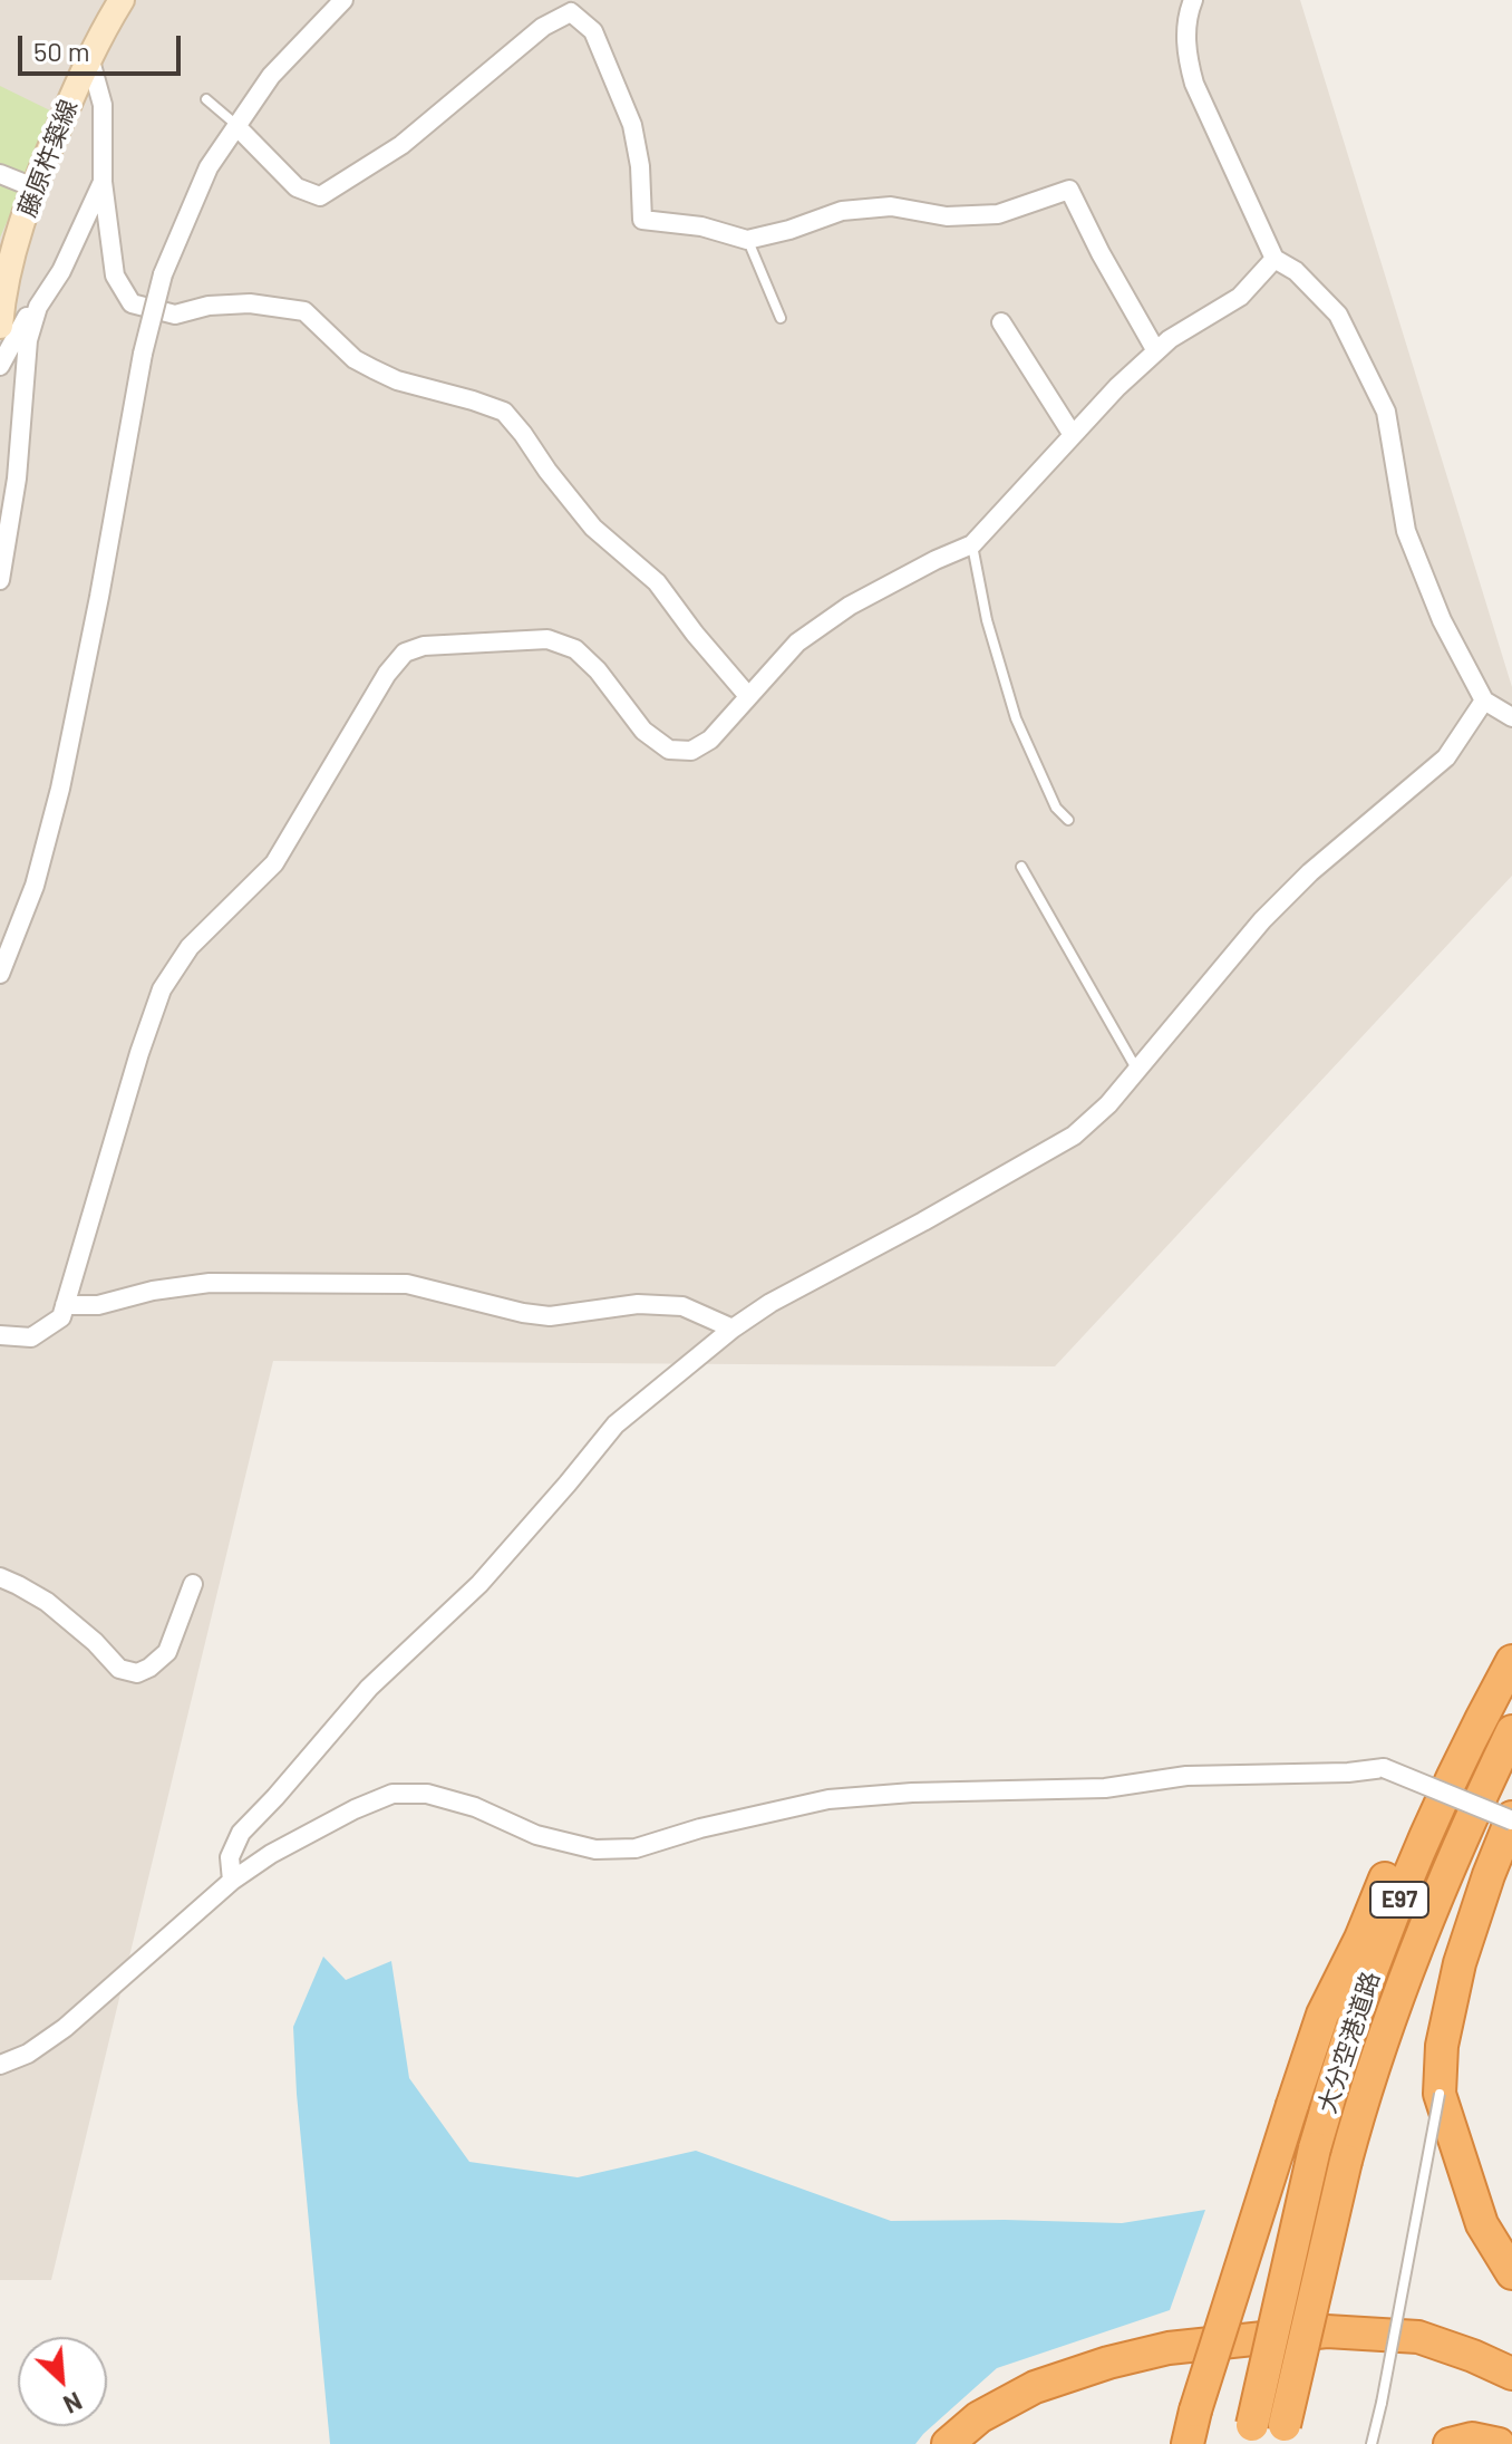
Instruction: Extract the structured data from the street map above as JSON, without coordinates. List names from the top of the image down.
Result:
{
  "streets": {
    "highway": ["E97", "大分空港道路"],
    "main road": ["藤原杵築線"]
  },
  "scale_bar": "50 m",
  "north": "bottom right"
}
